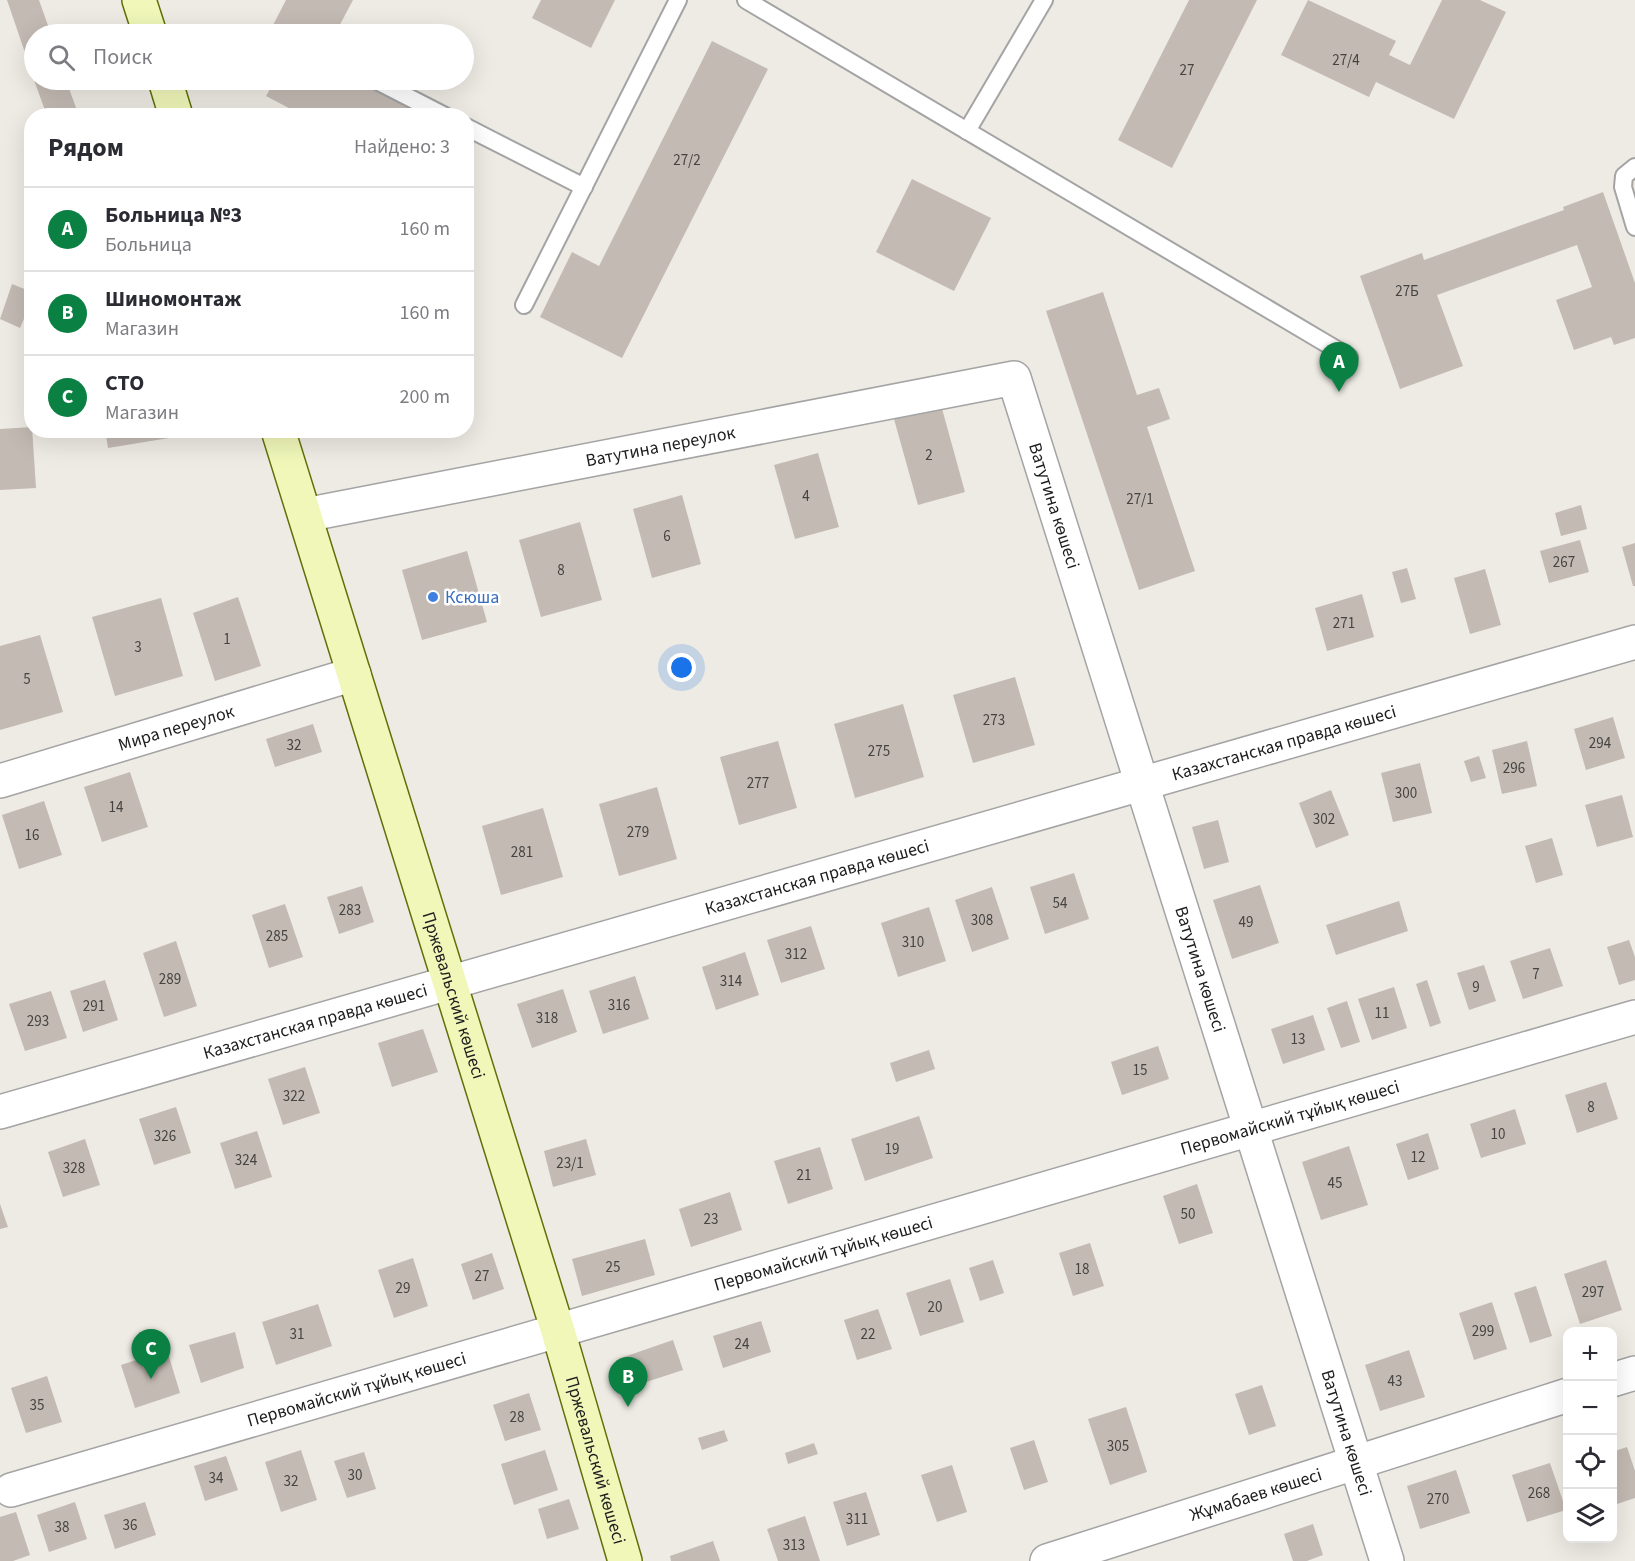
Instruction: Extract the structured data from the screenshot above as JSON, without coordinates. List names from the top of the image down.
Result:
{
  "streets": {
    "street": [
      "Ватутина переулок",
      "Ватутина көшесі",
      "Мира переулок",
      "Казахстанская правда көшесі",
      "Пржевальский көшесі",
      "Первомайский тұйық көшесі",
      "Жұмабаев көшесі"
    ]
  },
  "crossings": [
    ["Ватутина переулок", "Ватутина көшесі"],
    ["Ватутина переулок", "Пржевальский көшесі"],
    ["Ватутина көшесі", "Казахстанская правда көшесі"],
    ["Ватутина көшесі", "Первомайский тұйық көшесі"],
    ["Ватутина көшесі", "Жұмабаев көшесі"],
    ["Мира переулок", "Пржевальский көшесі"],
    ["Казахстанская правда көшесі", "Пржевальский көшесі"],
    ["Пржевальский көшесі", "Первомайский тұйық көшесі"]
  ],
  "places": ["Ксюша"],
  "house_numbers": [
    "27/4",
    "27",
    "27/2",
    "27Б",
    "2",
    "4",
    "27/1",
    "6",
    "267",
    "8",
    "271",
    "1",
    "3",
    "5",
    "273",
    "294",
    "32",
    "275",
    "296",
    "277",
    "300",
    "14",
    "302",
    "279",
    "16",
    "281",
    "54",
    "283",
    "308",
    "49",
    "285",
    "310",
    "312",
    "7",
    "289",
    "314",
    "9",
    "316",
    "291",
    "11",
    "318",
    "293",
    "13",
    "15",
    "322",
    "8",
    "10",
    "326",
    "19",
    "12",
    "324",
    "23/1",
    "328",
    "21",
    "45",
    "50",
    "23",
    "25",
    "18",
    "27",
    "29",
    "297",
    "20",
    "299",
    "31",
    "22",
    "24",
    "43",
    "35",
    "28",
    "305",
    "30",
    "34",
    "32",
    "268",
    "270",
    "311",
    "36",
    "38",
    "313"
  ],
  "page": {
    "search": "Поиск",
    "heading": ["Рядом", "Найдено: 3"],
    "list": [
      {
        "mark": "A",
        "name": "Больница №3",
        "note": "Больница",
        "value": "160 m"
      },
      {
        "mark": "B",
        "name": "Шиномонтаж",
        "note": "Магазин",
        "value": "160 m"
      },
      {
        "mark": "C",
        "name": "СТО",
        "note": "Магазин",
        "value": "200 m"
      }
    ],
    "pins": ["A", "C", "B"],
    "map_buttons": ["+", "−"]
  }
}
